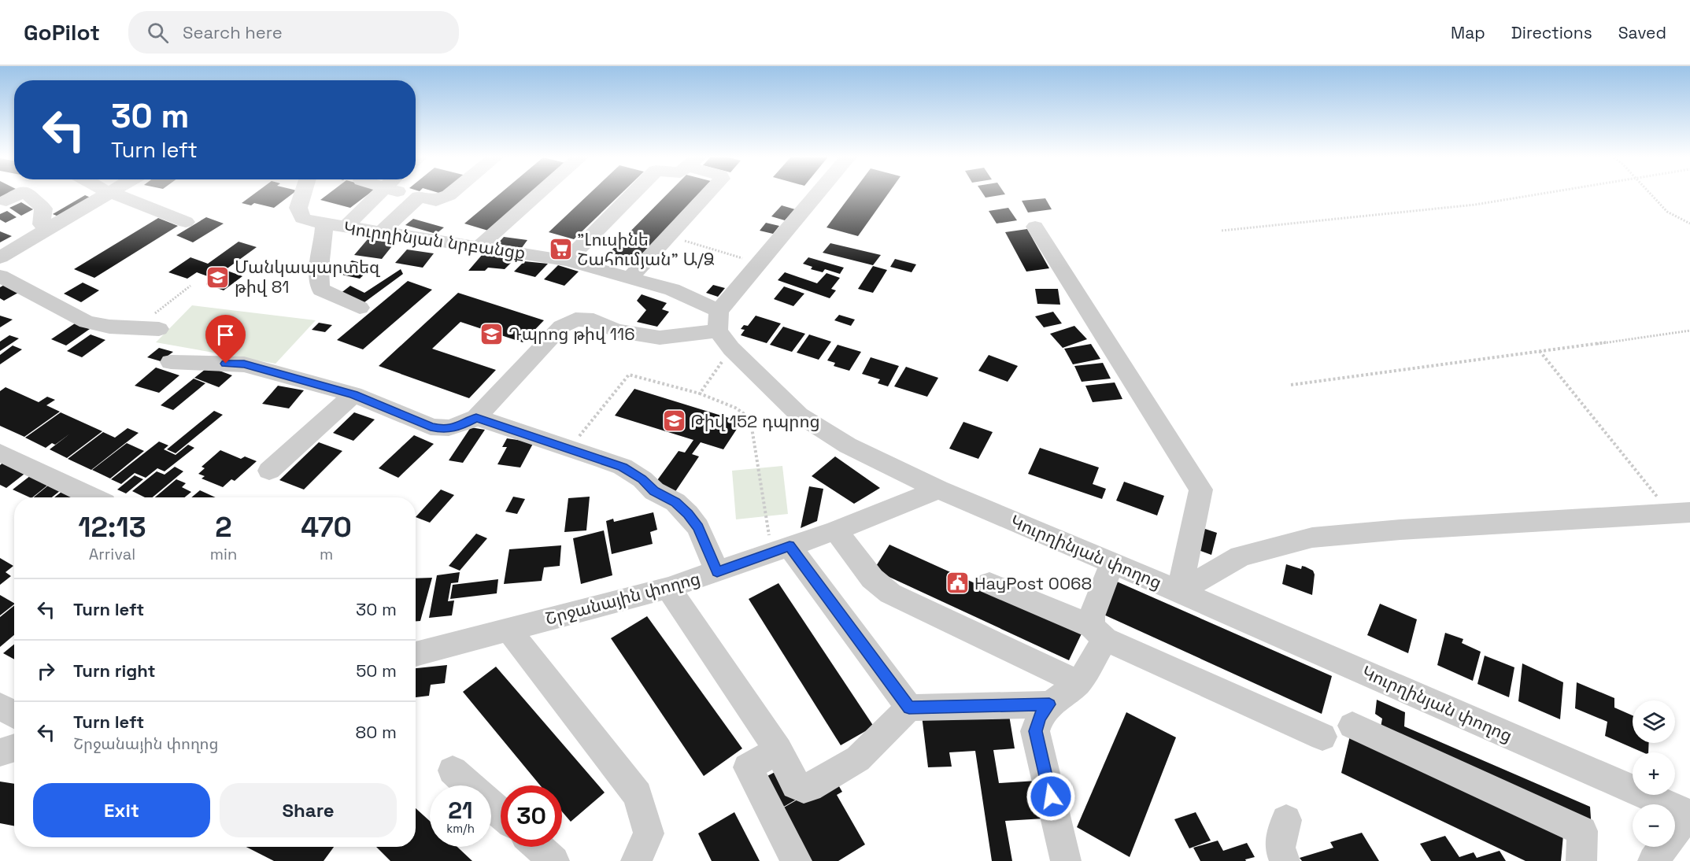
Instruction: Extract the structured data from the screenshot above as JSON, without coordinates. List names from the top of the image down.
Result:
{
  "streets": {
    "street": ["Կուրղինյան նրբանցք", "Կուրղինյան փողոց", "Շրջանային փողոց"]
  },
  "crossings": [
    ["Կուրղինյան նրբանցք", "Կուրղինյան փողոց"],
    ["Կուրղինյան փողոց", "Շրջանային փողոց"]
  ],
  "places": {
    "supermarket": ["\"Լուսինե Շահումյան\" Ա/Ձ"],
    "school or university": ["Մանկապարտեզ թիվ 81", "Դպրոց թիվ 116", "Թիվ 152 դպրոց"],
    "public building": ["HayPost 0068"]
  },
  "page": {
    "header": "GoPilot",
    "search": "Search here",
    "nav": ["Map", "Directions", "Saved"],
    "turn": ["30 m", "Turn left"],
    "eta": [
      "12:13",
      "Arrival",
      "2",
      "min",
      "470",
      "m"
    ],
    "list": [
      {
        "name": "Turn left",
        "value": "30 m"
      },
      {
        "name": "Turn right",
        "value": "50 m"
      },
      {
        "name": "Turn left",
        "note": "Շրջանային փողոց",
        "value": "80 m"
      }
    ],
    "map_buttons": ["+", "−"],
    "buttons": ["Exit", "Share"],
    "speed": "21 km/h",
    "limit": "30"
  }
}
